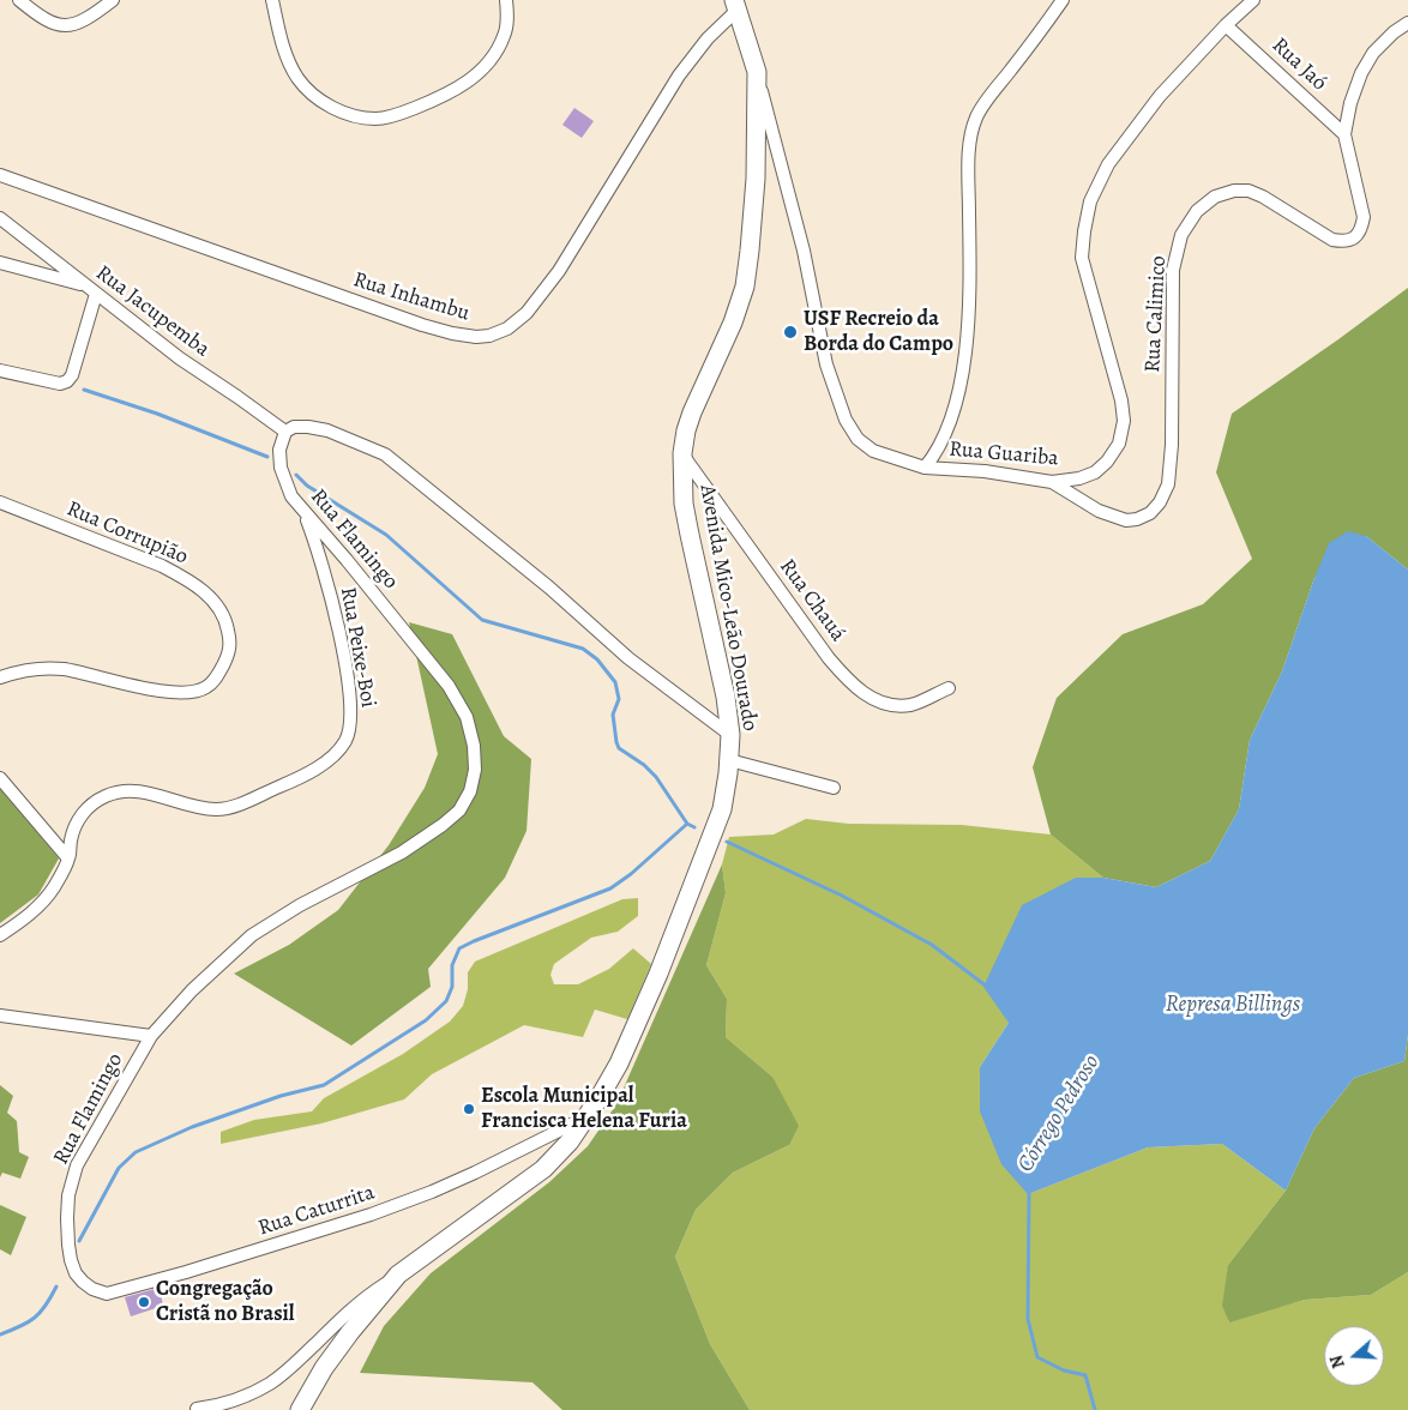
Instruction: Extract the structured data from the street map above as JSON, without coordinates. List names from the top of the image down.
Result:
{
  "streets": {
    "street": [
      "Rua Jaó",
      "Rua Inhambu",
      "Rua Jacupemba",
      "Rua Calimico",
      "Rua Guariba",
      "Rua Corrupião",
      "Rua Flamingo",
      "Rua Chauá",
      "Avenida Mico-Leão Dourado",
      "Rua Peixe-Boi",
      "Rua Caturrita"
    ]
  },
  "crossings": [
    ["Rua Jaó", "Rua Calimico"],
    ["Rua Jaó", "Rua Guariba"],
    ["Rua Inhambu", "Avenida Mico-Leão Dourado"],
    ["Rua Jacupemba", "Rua Flamingo"],
    ["Rua Calimico", "Rua Guariba"],
    ["Rua Guariba", "Avenida Mico-Leão Dourado"],
    ["Rua Flamingo", "Rua Peixe-Boi"],
    ["Rua Flamingo", "Rua Caturrita"],
    ["Rua Chauá", "Avenida Mico-Leão Dourado"],
    ["Avenida Mico-Leão Dourado", "Rua Caturrita"]
  ],
  "water": ["Represa Billings", "Córrego Pedroso"],
  "places": ["USF Recreio da Borda do Campo", "Escola Municipal Francisca Helena Furia", "Congregação Cristã no Brasil"],
  "north": "left"
}
